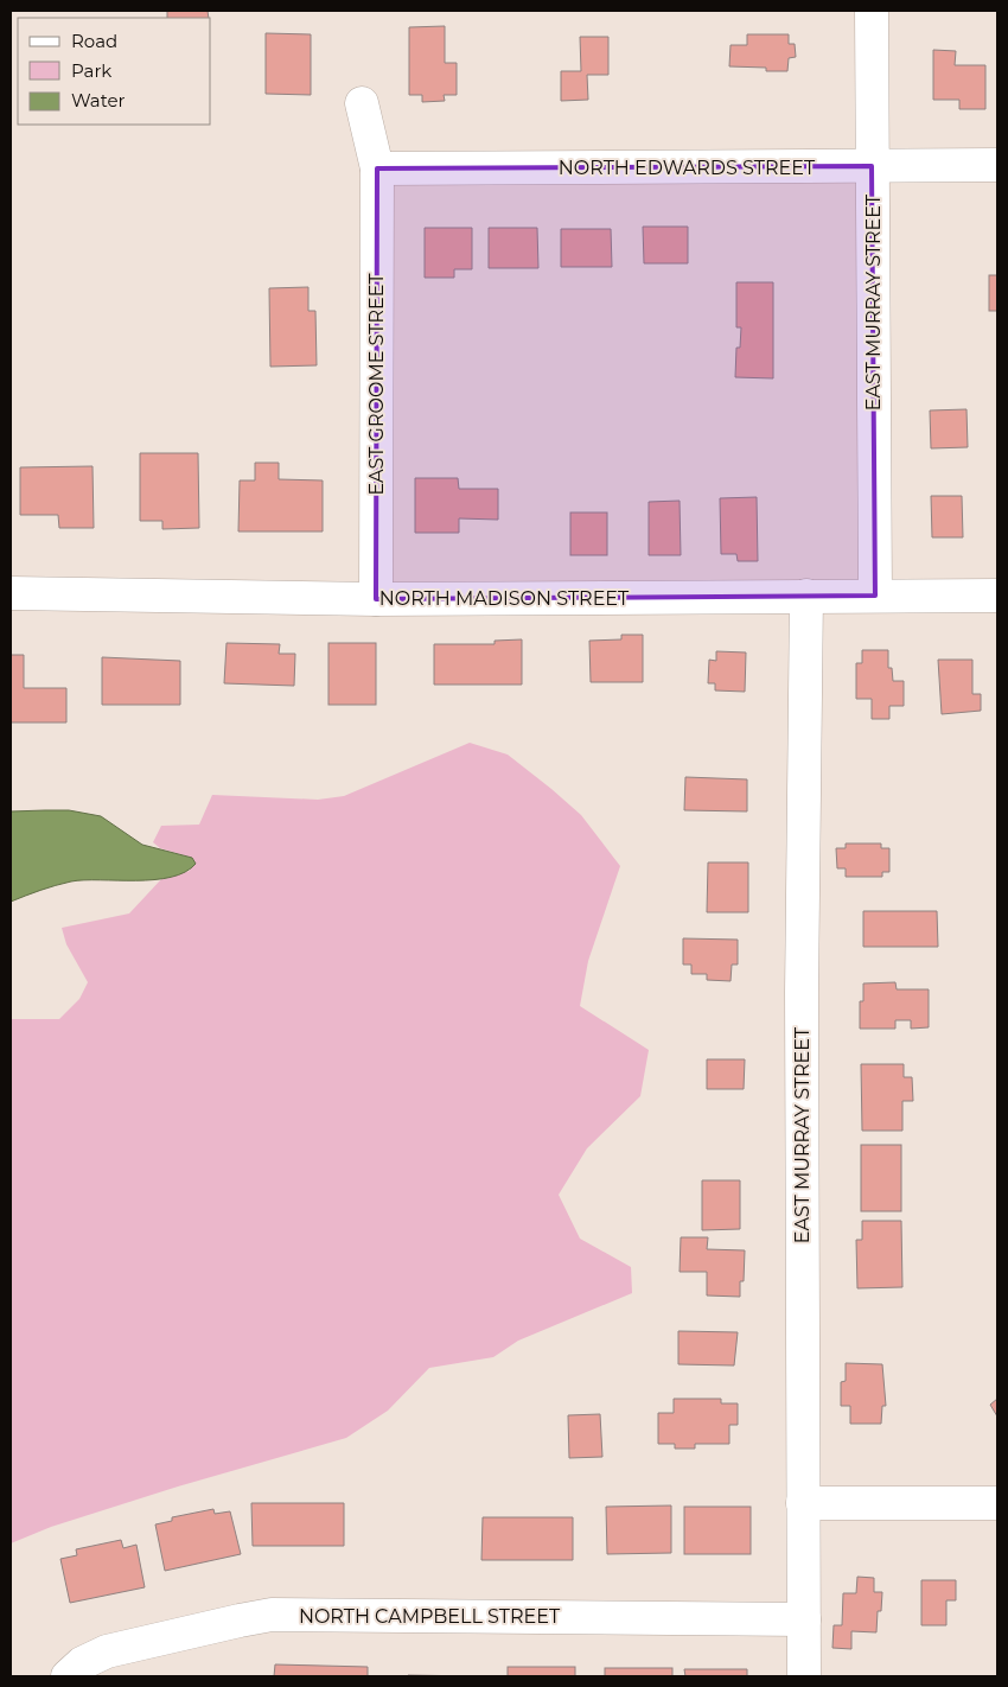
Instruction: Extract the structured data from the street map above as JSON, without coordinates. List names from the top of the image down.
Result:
{
  "streets": {
    "street": [
      "NORTH EDWARDS STREET",
      "EAST MURRAY STREET",
      "EAST GROOME STREET",
      "NORTH MADISON STREET",
      "NORTH CAMPBELL STREET"
    ]
  },
  "crossings": [
    ["NORTH EDWARDS STREET", "EAST MURRAY STREET"],
    ["NORTH EDWARDS STREET", "EAST GROOME STREET"],
    ["EAST MURRAY STREET", "NORTH MADISON STREET"],
    ["EAST MURRAY STREET", "NORTH CAMPBELL STREET"],
    ["EAST GROOME STREET", "NORTH MADISON STREET"]
  ],
  "legend": ["Road", "Park", "Water"]
}
